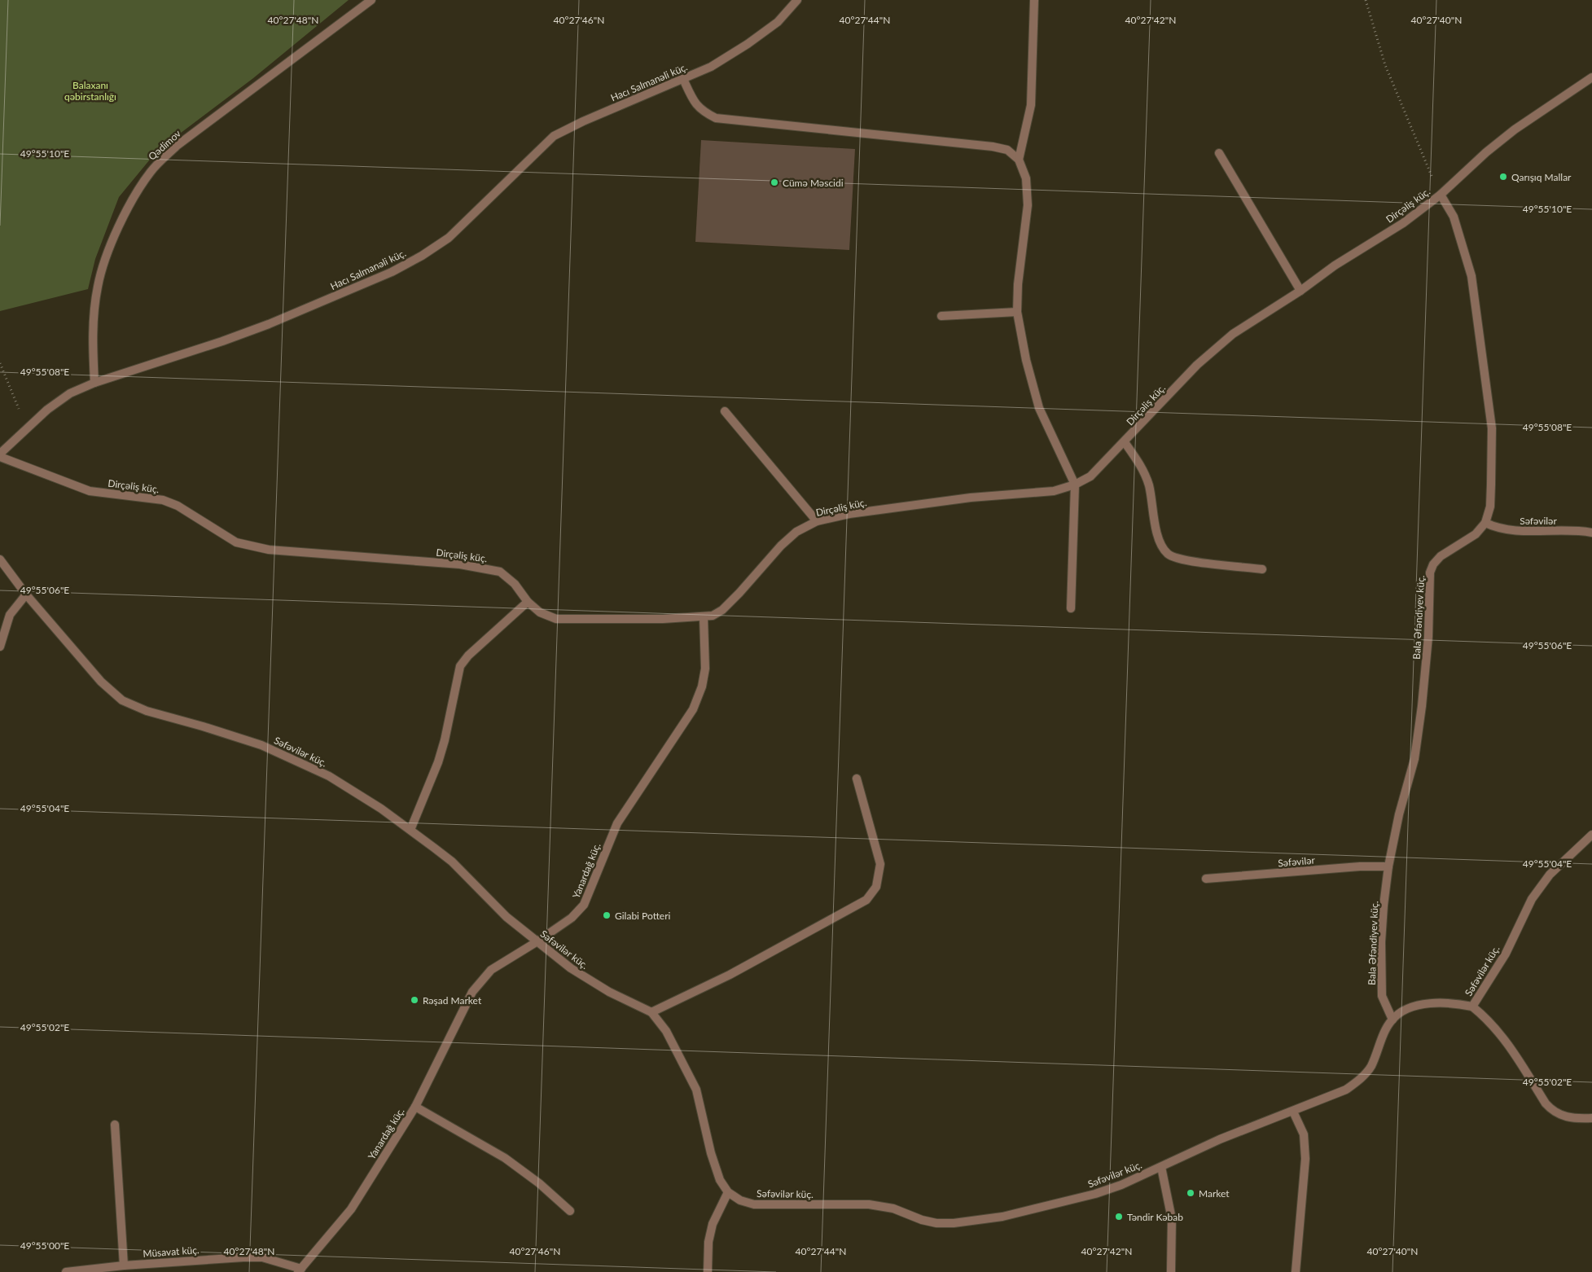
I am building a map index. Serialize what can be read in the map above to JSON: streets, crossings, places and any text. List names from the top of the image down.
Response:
{
  "streets": {
    "street": [
      "Hacı Salmanəli küç.",
      "Qədimov",
      "Dirçəliş küç.",
      "Səfəvilər",
      "Bala Əfəndiyev küç.",
      "Səfəvilər küç.",
      "Yanardağ küç.",
      "Müsavat küç."
    ]
  },
  "crossings": [
    ["Hacı Salmanəli küç.", "Qədimov"],
    ["Hacı Salmanəli küç.", "Dirçəliş küç."],
    ["Dirçəliş küç.", "Yanardağ küç."],
    ["Səfəvilər", "Bala Əfəndiyev küç."],
    ["Bala Əfəndiyev küç.", "Səfəvilər küç."],
    ["Səfəvilər küç.", "Yanardağ küç."],
    ["Yanardağ küç.", "Müsavat küç."]
  ],
  "parks": ["Balaxanı qəbirstanlığı"],
  "places": [
    "Qarışıq Mallar",
    "Cümə Məscidi",
    "Gilabi Potteri",
    "Rəşad Market",
    "Market",
    "Təndir Kəbab"
  ],
  "coordinates": [
    "40°27'48\"N",
    "40°27'46\"N",
    "40°27'44\"N",
    "40°27'42\"N",
    "40°27'40\"N",
    "49°55'10\"E",
    "49°55'08\"E",
    "49°55'06\"E",
    "49°55'04\"E",
    "49°55'02\"E",
    "49°55'00\"E"
  ]
}
